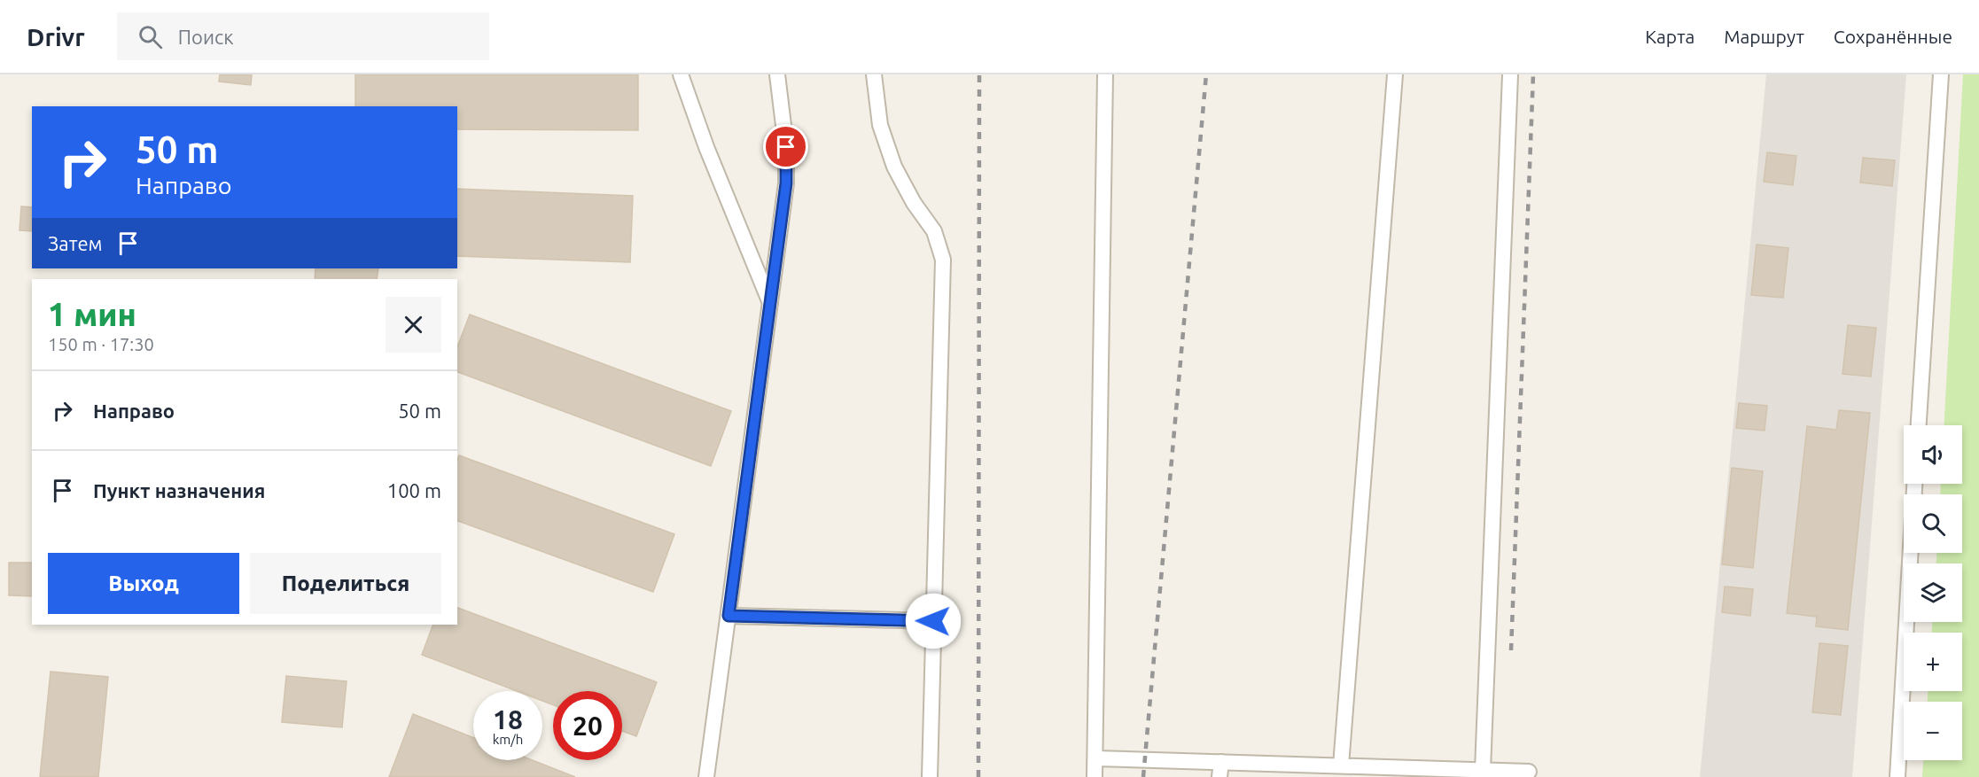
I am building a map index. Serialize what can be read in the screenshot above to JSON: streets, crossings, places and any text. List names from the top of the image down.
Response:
{
  "page": {
    "header": "Drivr",
    "search": "Поиск",
    "nav": ["Карта", "Маршрут", "Сохранённые"],
    "turn": ["50 m", "Направо"],
    "then": "Затем",
    "heading": ["1 мин", "150 m · 17:30"],
    "list": [
      {
        "name": "Направо",
        "value": "50 m"
      },
      {
        "name": "Пункт назначения",
        "value": "100 m"
      }
    ],
    "map_buttons": ["+", "−"],
    "buttons": ["Выход", "Поделиться"],
    "speed": "18 km/h",
    "limit": "20"
  }
}
